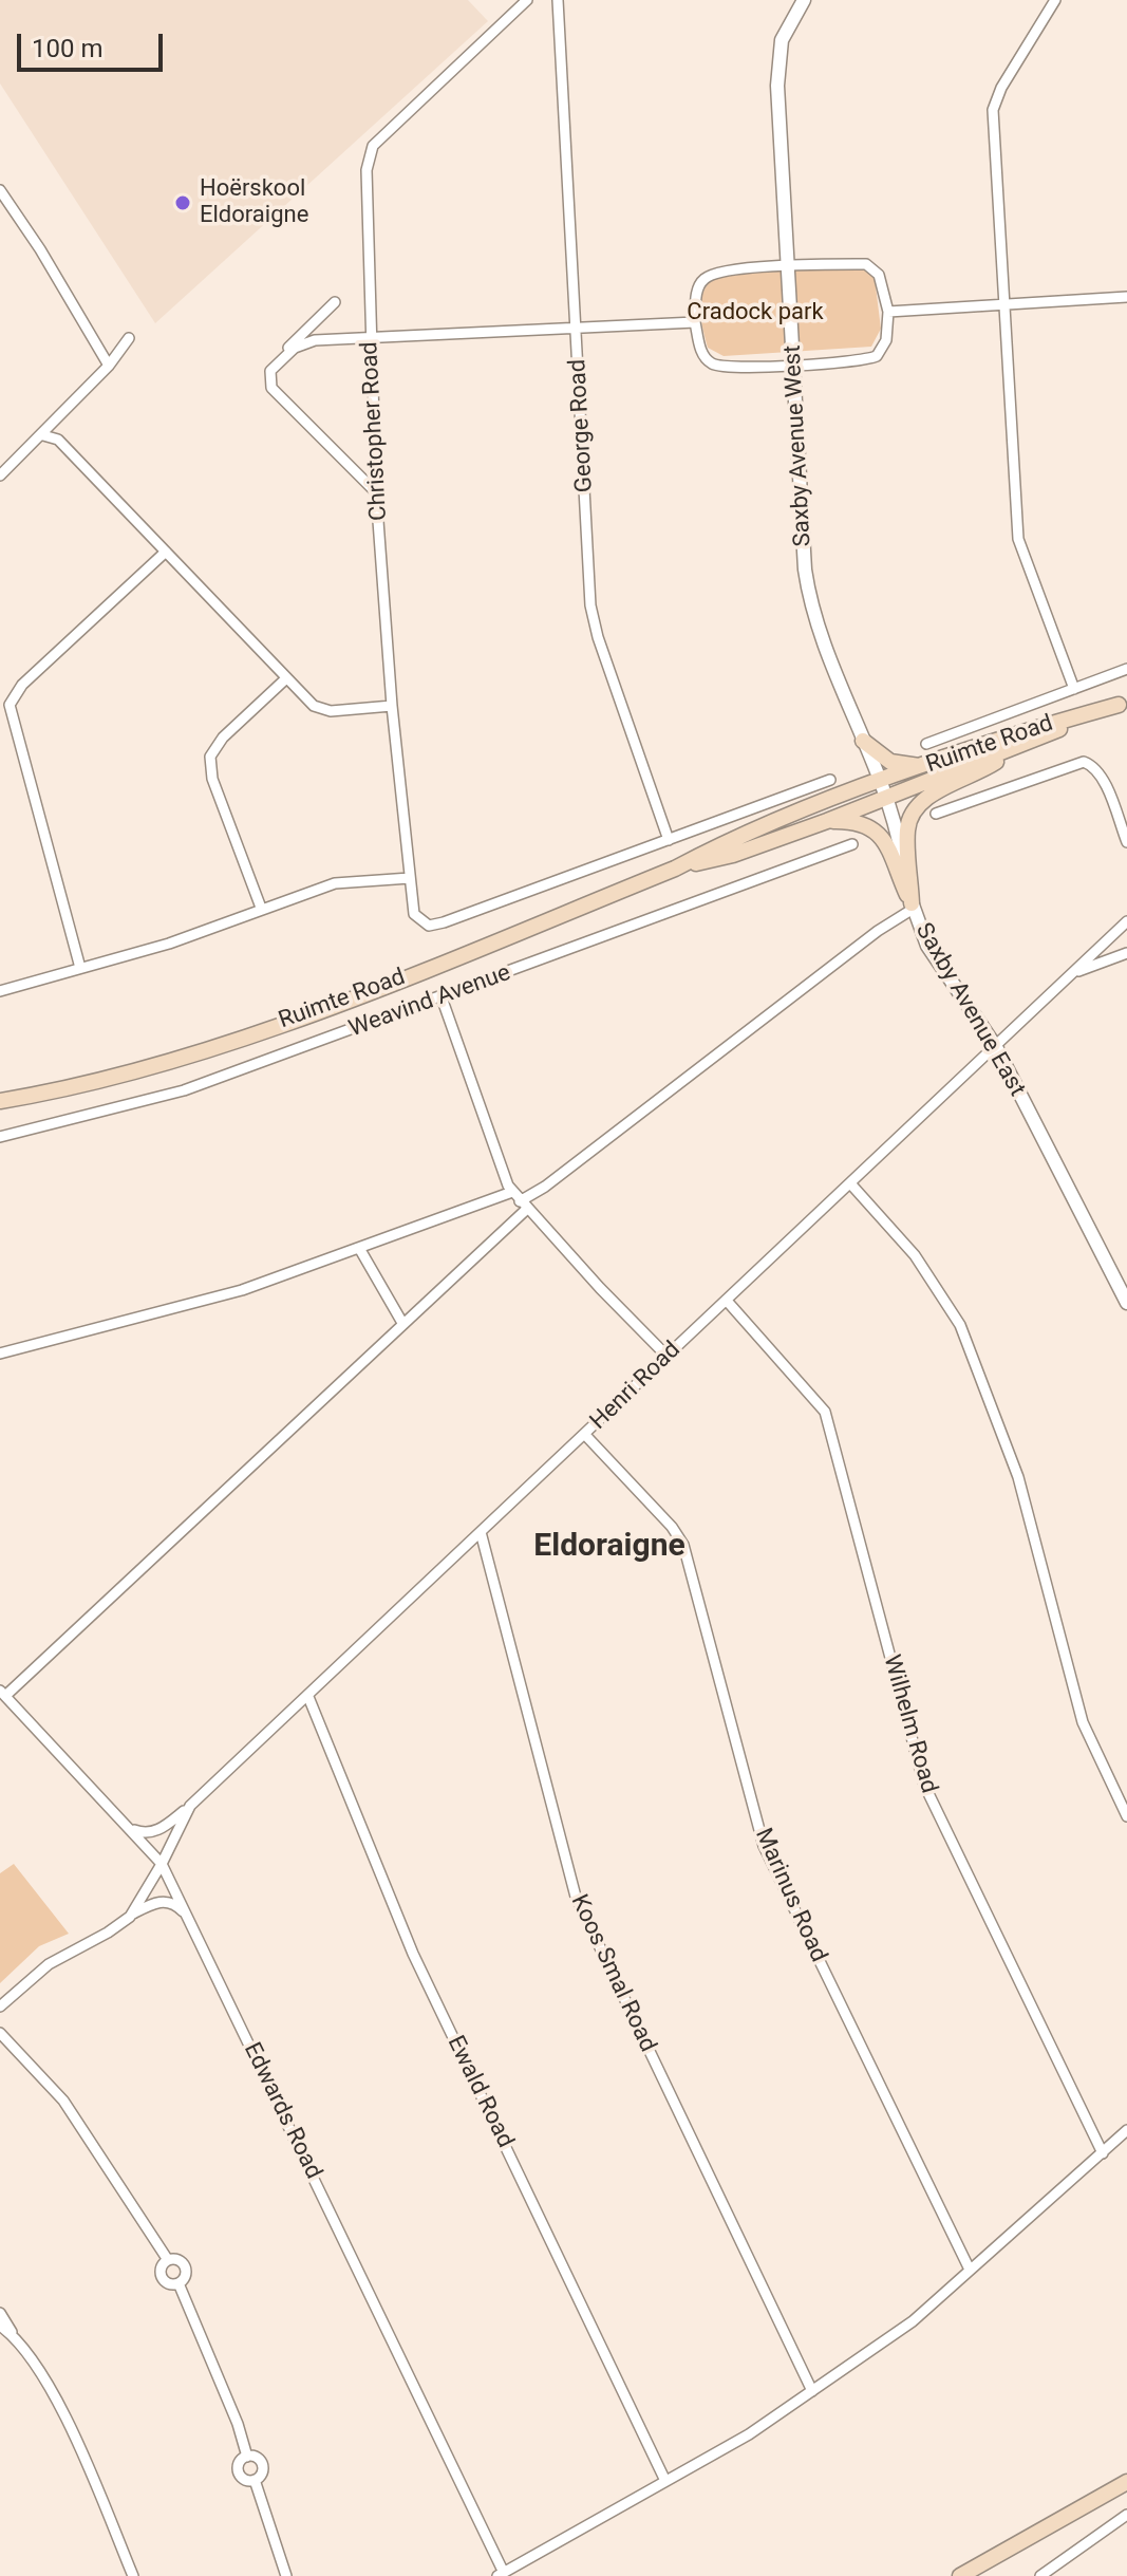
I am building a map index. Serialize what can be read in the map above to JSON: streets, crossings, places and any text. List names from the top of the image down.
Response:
{
  "streets": {
    "main road": ["Ruimte Road"],
    "street": [
      "George Road",
      "Christopher Road",
      "Saxby Avenue West",
      "Weavind Avenue",
      "Saxby Avenue East",
      "Henri Road",
      "Wilhelm Road",
      "Marinus Road",
      "Koos Smal Road",
      "Ewald Road",
      "Edwards Road"
    ]
  },
  "crossings": [
    ["George Road", "Christopher Road"],
    ["Saxby Avenue West", "Ruimte Road"],
    ["Saxby Avenue West", "Saxby Avenue East"],
    ["Ruimte Road", "Saxby Avenue East"],
    ["Saxby Avenue East", "Henri Road"],
    ["Henri Road", "Wilhelm Road"],
    ["Henri Road", "Marinus Road"],
    ["Henri Road", "Koos Smal Road"],
    ["Henri Road", "Ewald Road"],
    ["Henri Road", "Edwards Road"]
  ],
  "districts": ["Eldoraigne"],
  "parks": ["Cradock park"],
  "places": ["Hoërskool Eldoraigne"],
  "scale_bar": "100 m"
}
